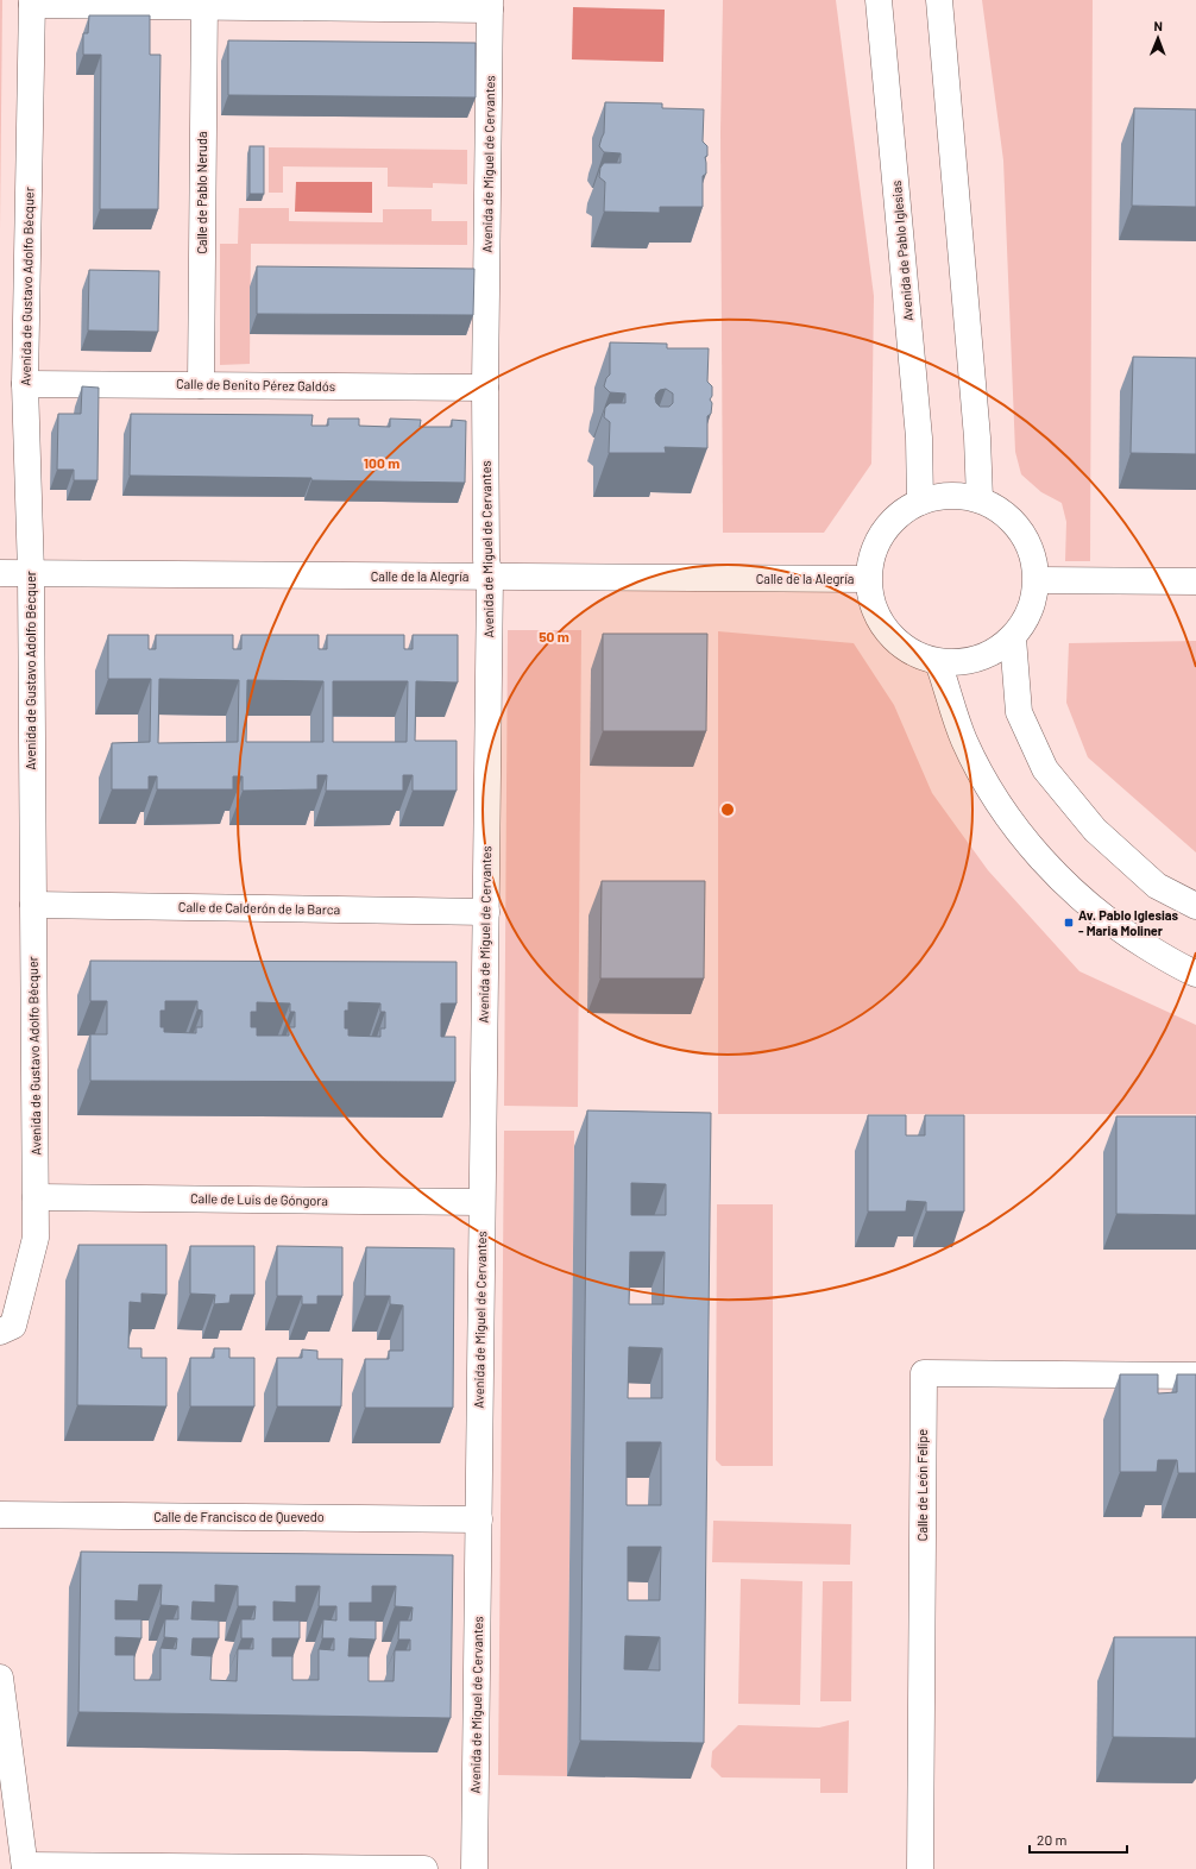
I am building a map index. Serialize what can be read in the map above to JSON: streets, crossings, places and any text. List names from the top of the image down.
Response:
{
  "streets": {
    "street": [
      "Avenida de Miguel de Cervantes",
      "Calle de Pablo Neruda",
      "Avenida de Pablo Iglesias",
      "Avenida de Gustavo Adolfo Bécquer",
      "Calle de Benito Pérez Galdós",
      "Calle de la Alegría",
      "Calle de Calderón de la Barca",
      "Calle de Luis de Góngora",
      "Calle de León Felipe",
      "Calle de Francisco de Quevedo"
    ]
  },
  "crossings": [
    ["Avenida de Miguel de Cervantes", "Calle de Benito Pérez Galdós"],
    ["Avenida de Miguel de Cervantes", "Calle de la Alegría"],
    ["Avenida de Miguel de Cervantes", "Calle de Calderón de la Barca"],
    ["Avenida de Miguel de Cervantes", "Calle de Luis de Góngora"],
    ["Avenida de Miguel de Cervantes", "Calle de Francisco de Quevedo"],
    ["Calle de Pablo Neruda", "Calle de Benito Pérez Galdós"],
    ["Avenida de Pablo Iglesias", "Calle de la Alegría"],
    ["Avenida de Gustavo Adolfo Bécquer", "Calle de Benito Pérez Galdós"],
    ["Avenida de Gustavo Adolfo Bécquer", "Calle de la Alegría"],
    ["Avenida de Gustavo Adolfo Bécquer", "Calle de Calderón de la Barca"],
    ["Avenida de Gustavo Adolfo Bécquer", "Calle de Luis de Góngora"]
  ],
  "places": {
    "transit": ["Av. Pablo Iglesias - Maria Moliner"]
  },
  "scale_bar": "20 m",
  "north": "top",
  "rings": ["100 m", "50 m"]
}
